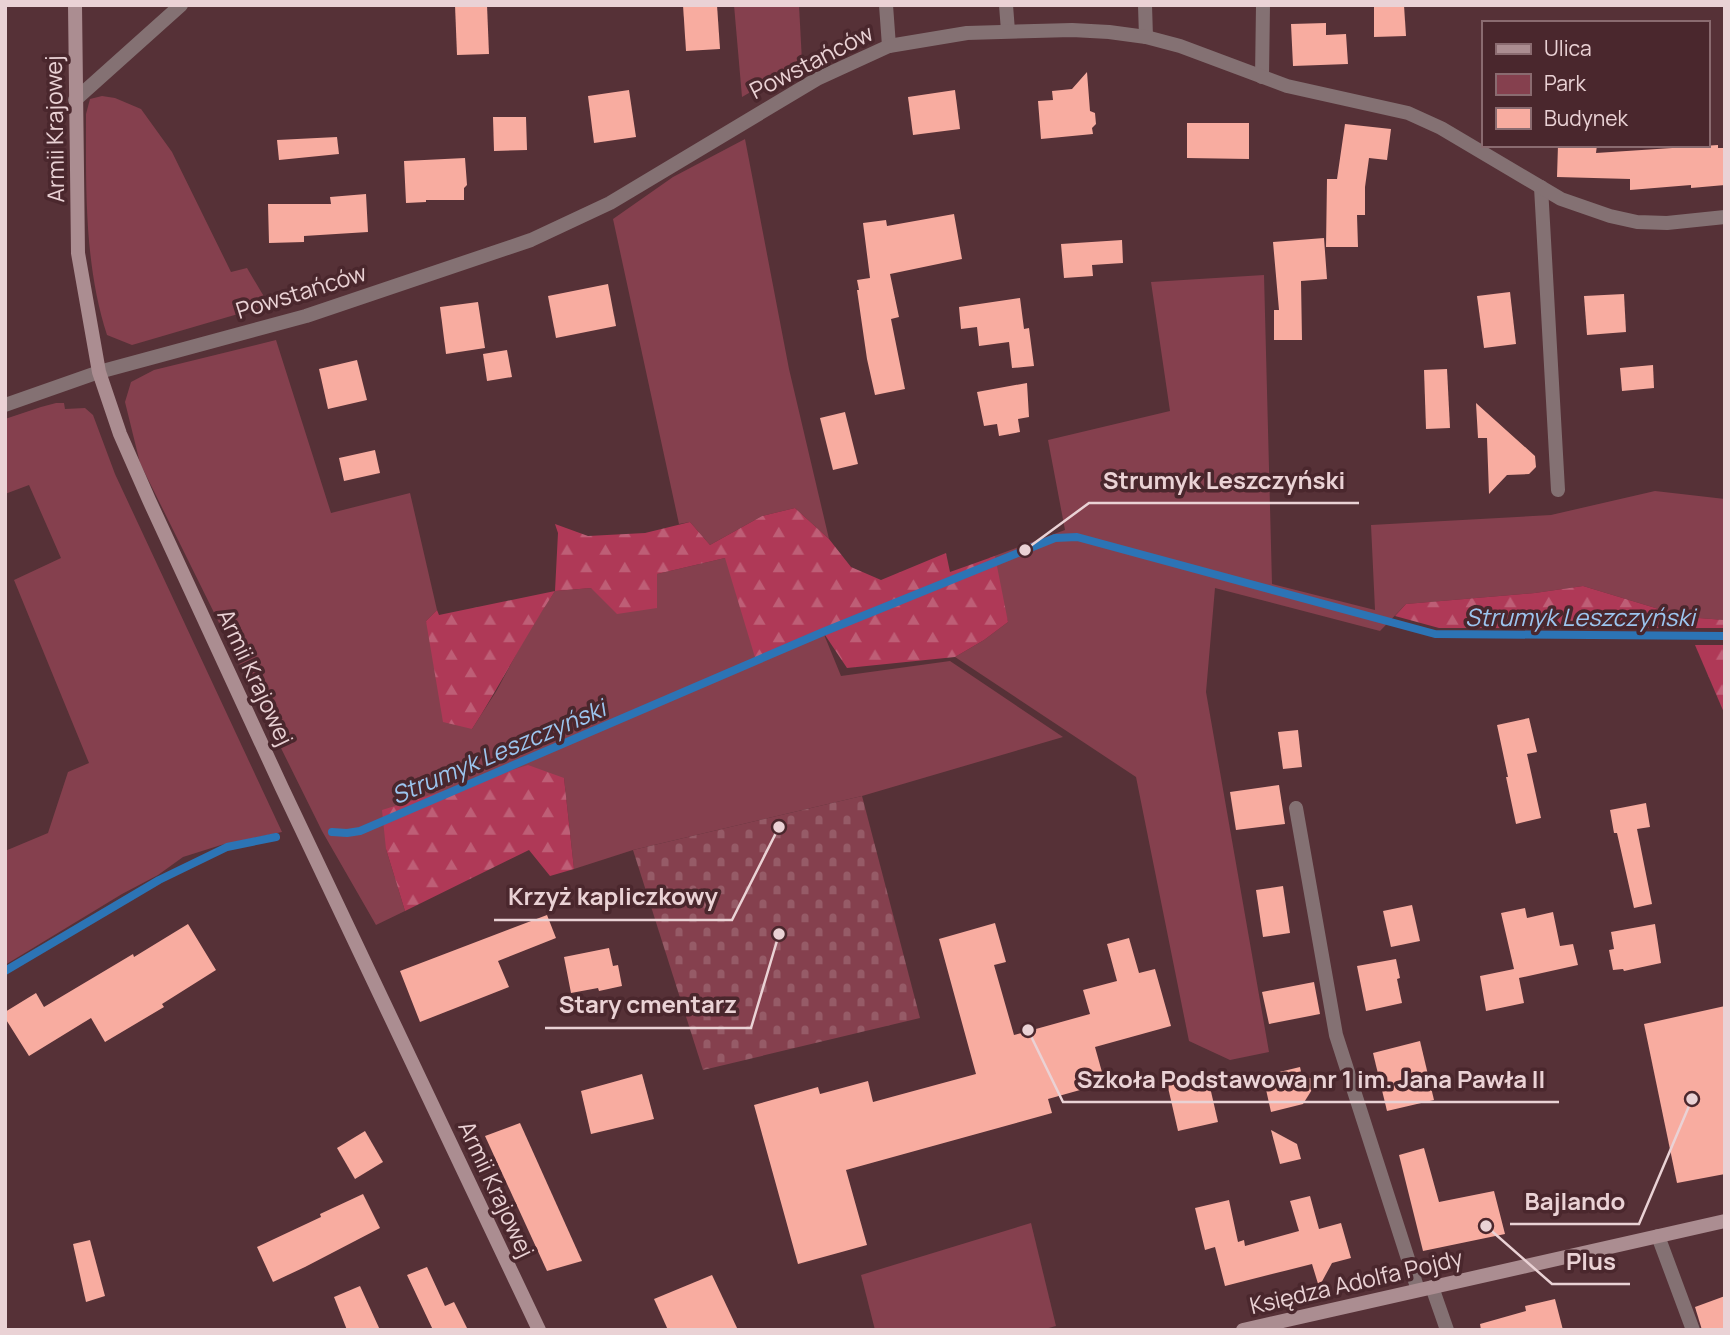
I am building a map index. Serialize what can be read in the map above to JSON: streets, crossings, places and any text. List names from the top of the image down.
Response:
{
  "streets": {
    "street": ["Powstańców", "Armii Krajowej", "Księdza Adolfa Pojdy"]
  },
  "crossings": [
    ["Powstańców", "Armii Krajowej"]
  ],
  "water": ["Strumyk Leszczyński"],
  "places": [
    "Strumyk Leszczyński",
    "Krzyż kapliczkowy",
    "Stary cmentarz",
    "Szkoła Podstawowa nr 1 im. Jana Pawła II",
    "Bajlando",
    "Plus"
  ],
  "legend": ["Ulica", "Park", "Budynek"]
}
